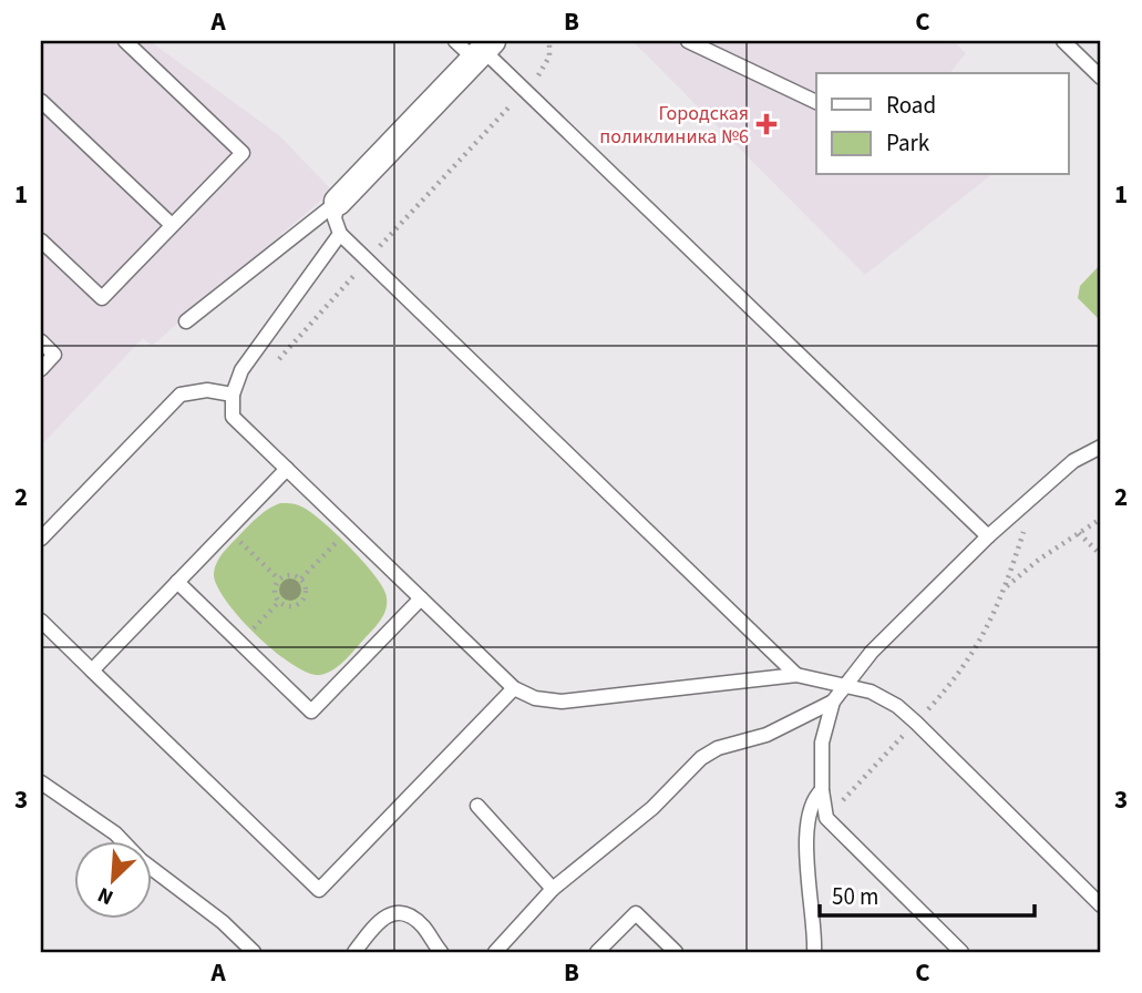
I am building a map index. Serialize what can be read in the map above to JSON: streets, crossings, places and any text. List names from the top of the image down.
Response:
{
  "places": {
    "health": ["Городская поликлиника №6"]
  },
  "legend": ["Road", "Park"],
  "scale_bar": "50 m",
  "north": "bottom left",
  "grid": {
    "columns": ["A", "B", "C"],
    "rows": ["1", "2", "3"]
  }
}
